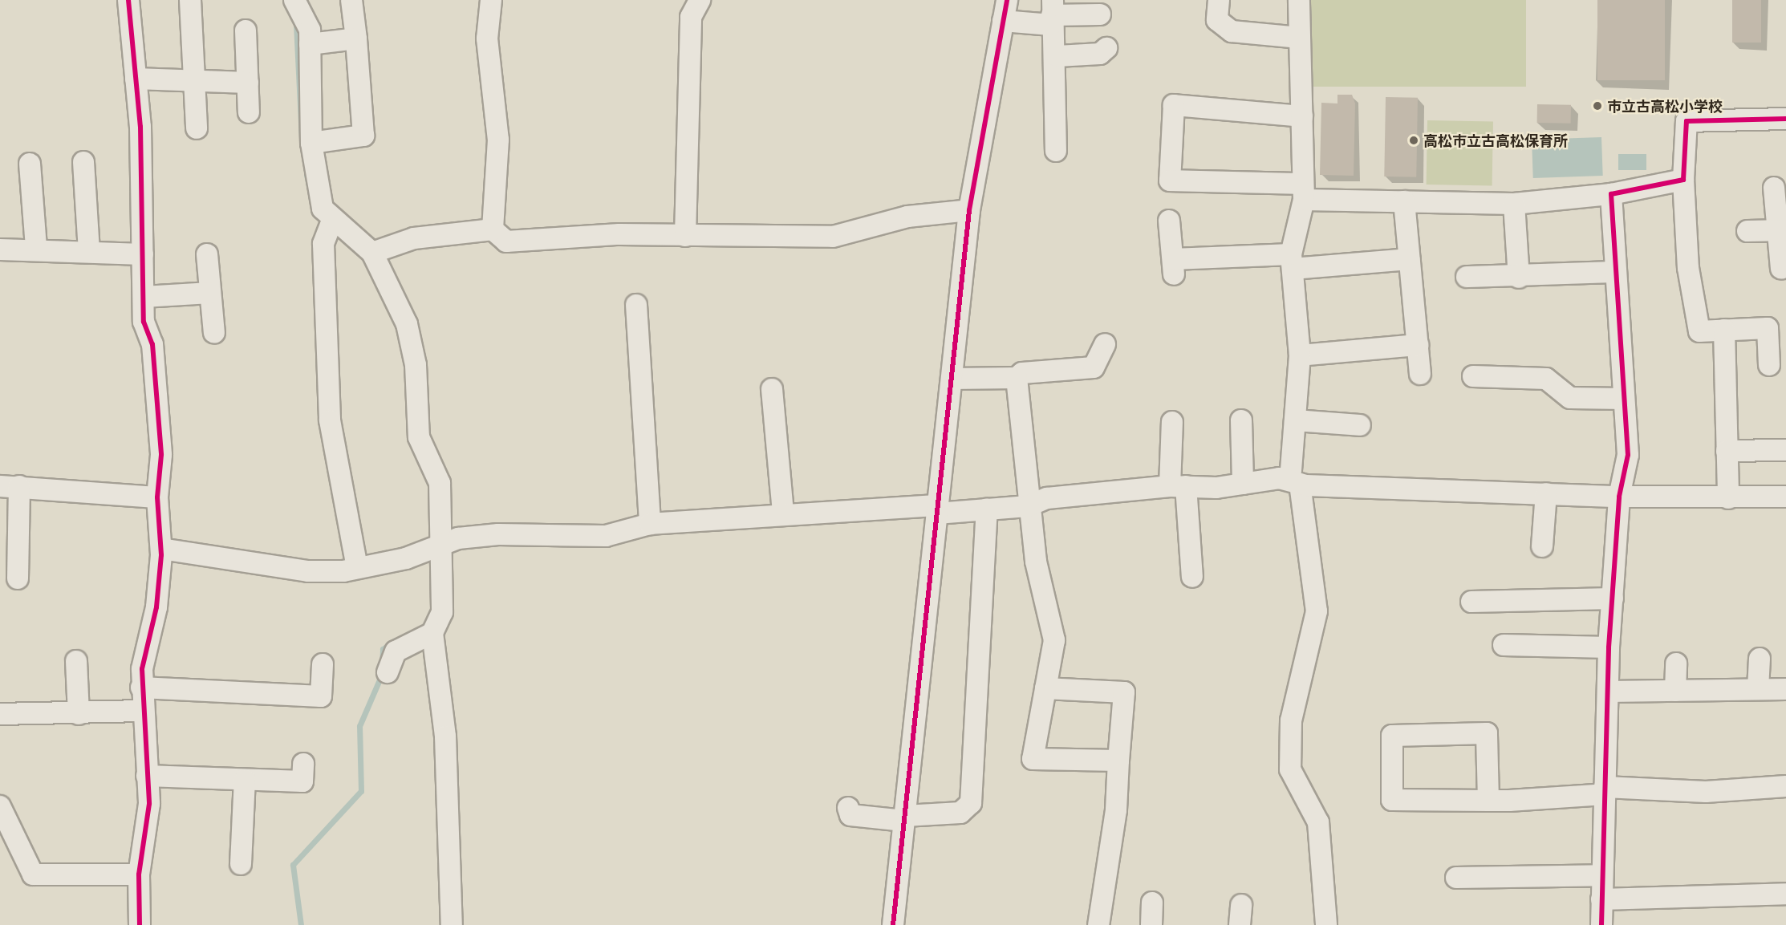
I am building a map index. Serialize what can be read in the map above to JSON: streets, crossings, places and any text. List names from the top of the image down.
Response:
{
  "places": ["市立古高松小学校", "高松市立古高松保育所"]
}
